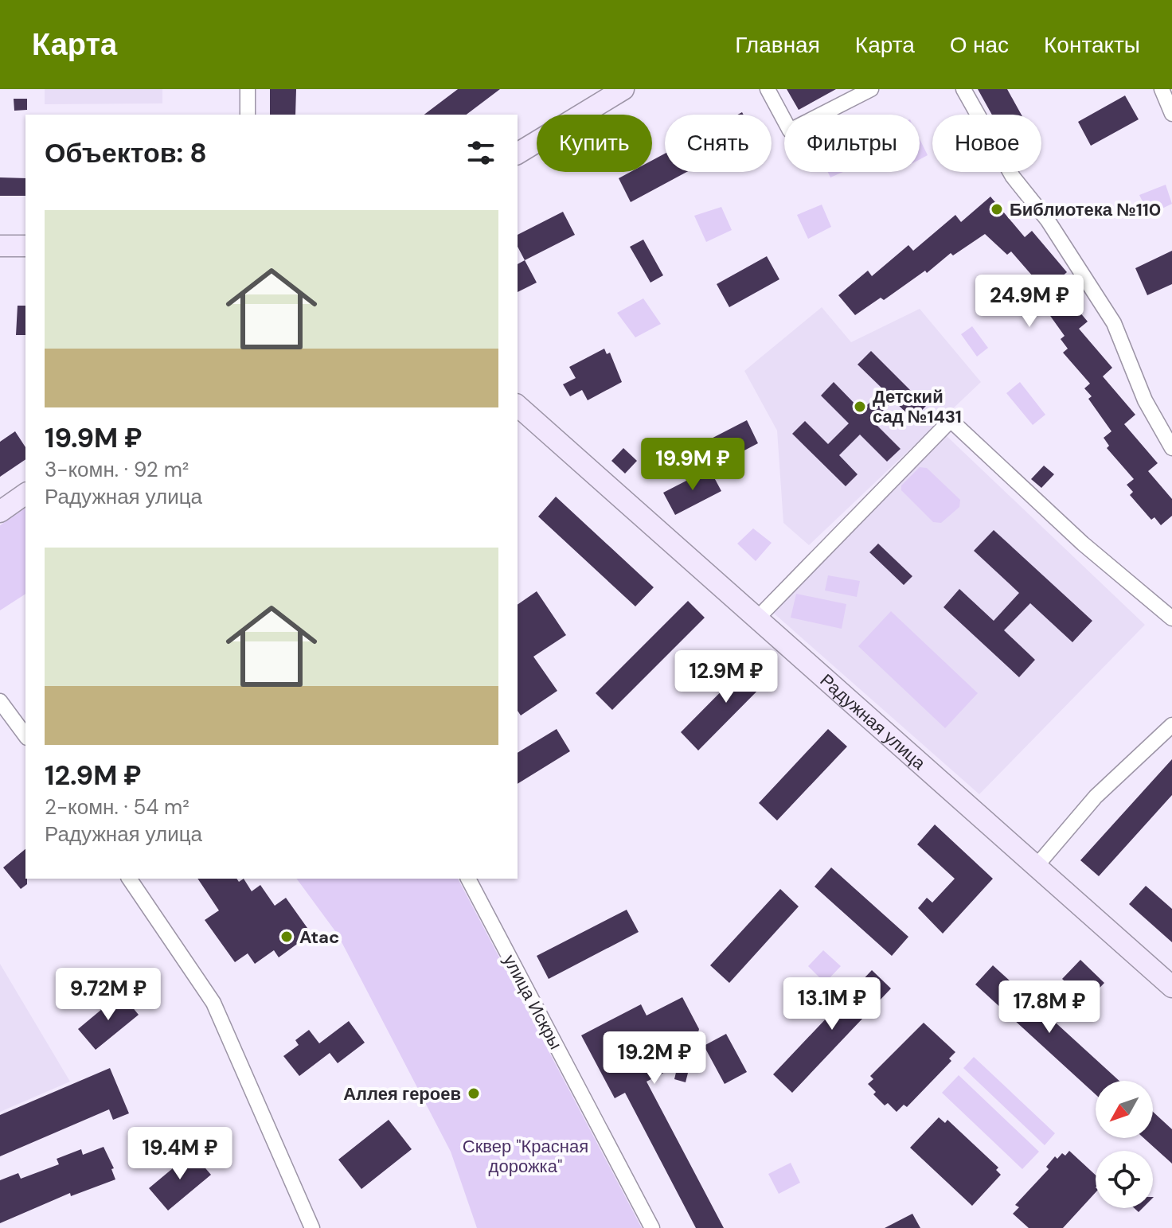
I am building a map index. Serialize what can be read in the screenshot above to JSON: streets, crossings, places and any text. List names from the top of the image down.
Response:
{
  "streets": {
    "street": ["Радужная улица", "улица Искры"]
  },
  "parks": ["Сквер \"Красная дорожка\""],
  "places": [
    "Библиотека №110",
    "Детский сад №1431",
    "Atac",
    "Аллея героев"
  ],
  "north": "bottom left",
  "page": {
    "header": "Карта",
    "nav": [
      "Главная",
      "Карта",
      "О нас",
      "Контакты"
    ],
    "chip": [
      "Купить",
      "Снять",
      "Фильтры",
      "Новое"
    ],
    "heading": "Объектов: 8",
    "list": [
      {
        "name": "19.9M ₽",
        "note": "3-комн. · 92 m² · Радужная улица"
      },
      {
        "name": "12.9M ₽",
        "note": "2-комн. · 54 m² · Радужная улица"
      }
    ],
    "price": [
      "24.9M ₽",
      "19.9M ₽",
      "12.9M ₽",
      "9.72M ₽",
      "13.1M ₽",
      "17.8M ₽",
      "19.2M ₽",
      "19.4M ₽"
    ]
  }
}
